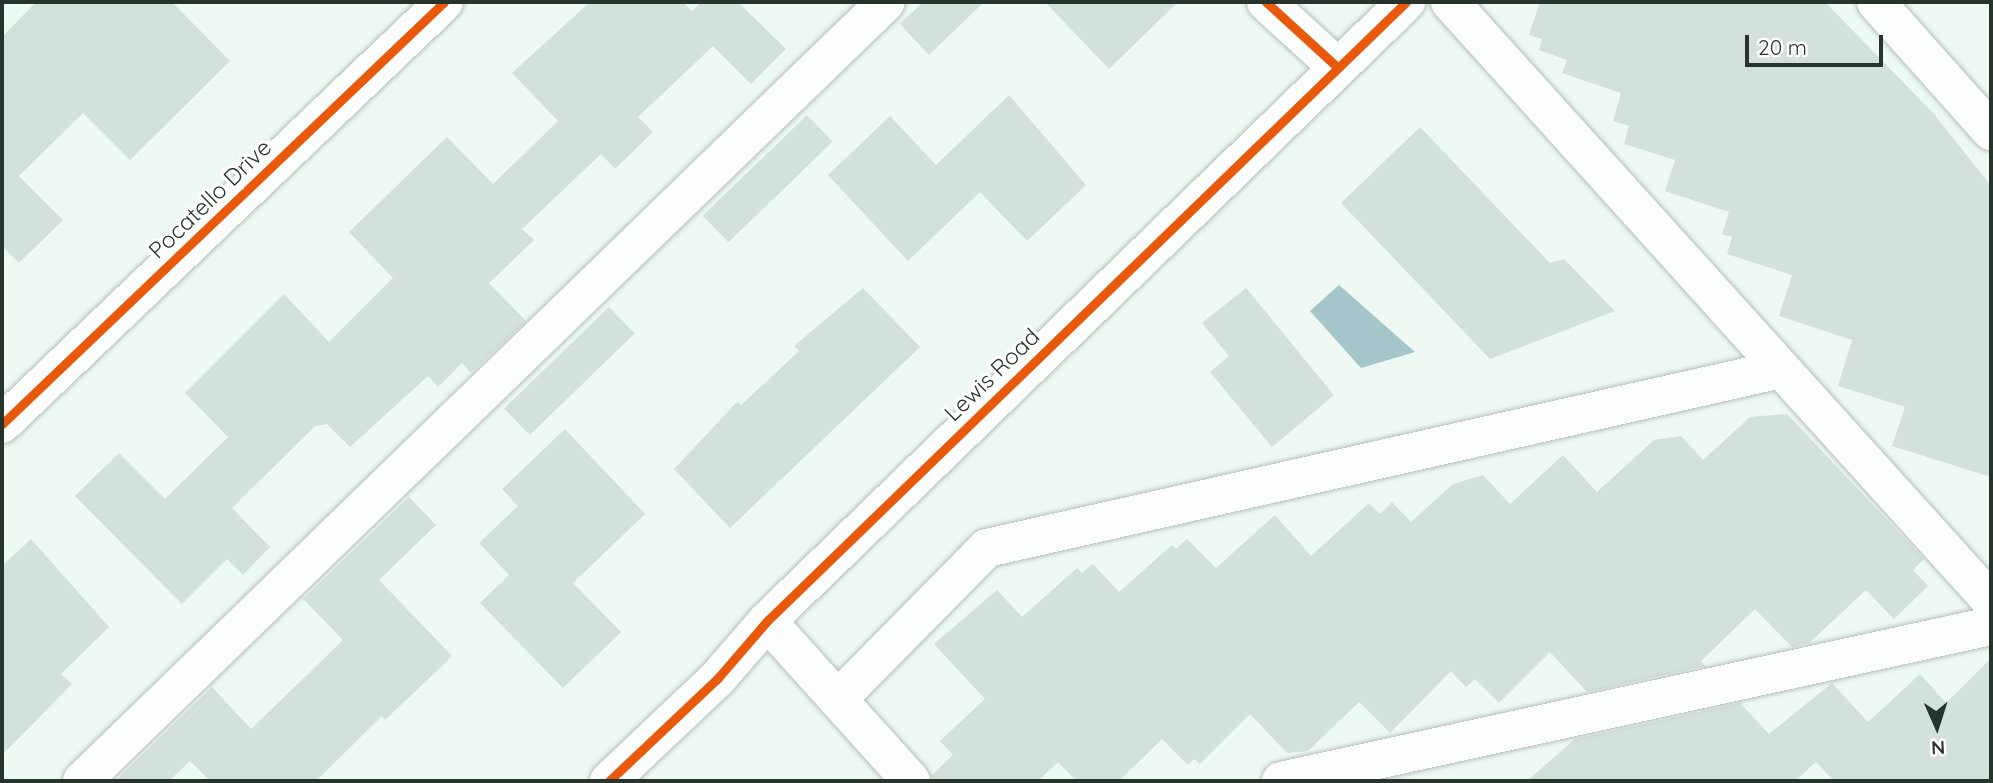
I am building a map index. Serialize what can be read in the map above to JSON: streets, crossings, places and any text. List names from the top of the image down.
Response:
{
  "streets": {
    "street": ["Pocatello Drive", "Lewis Road"]
  },
  "scale_bar": "20 m",
  "north": "bottom"
}
